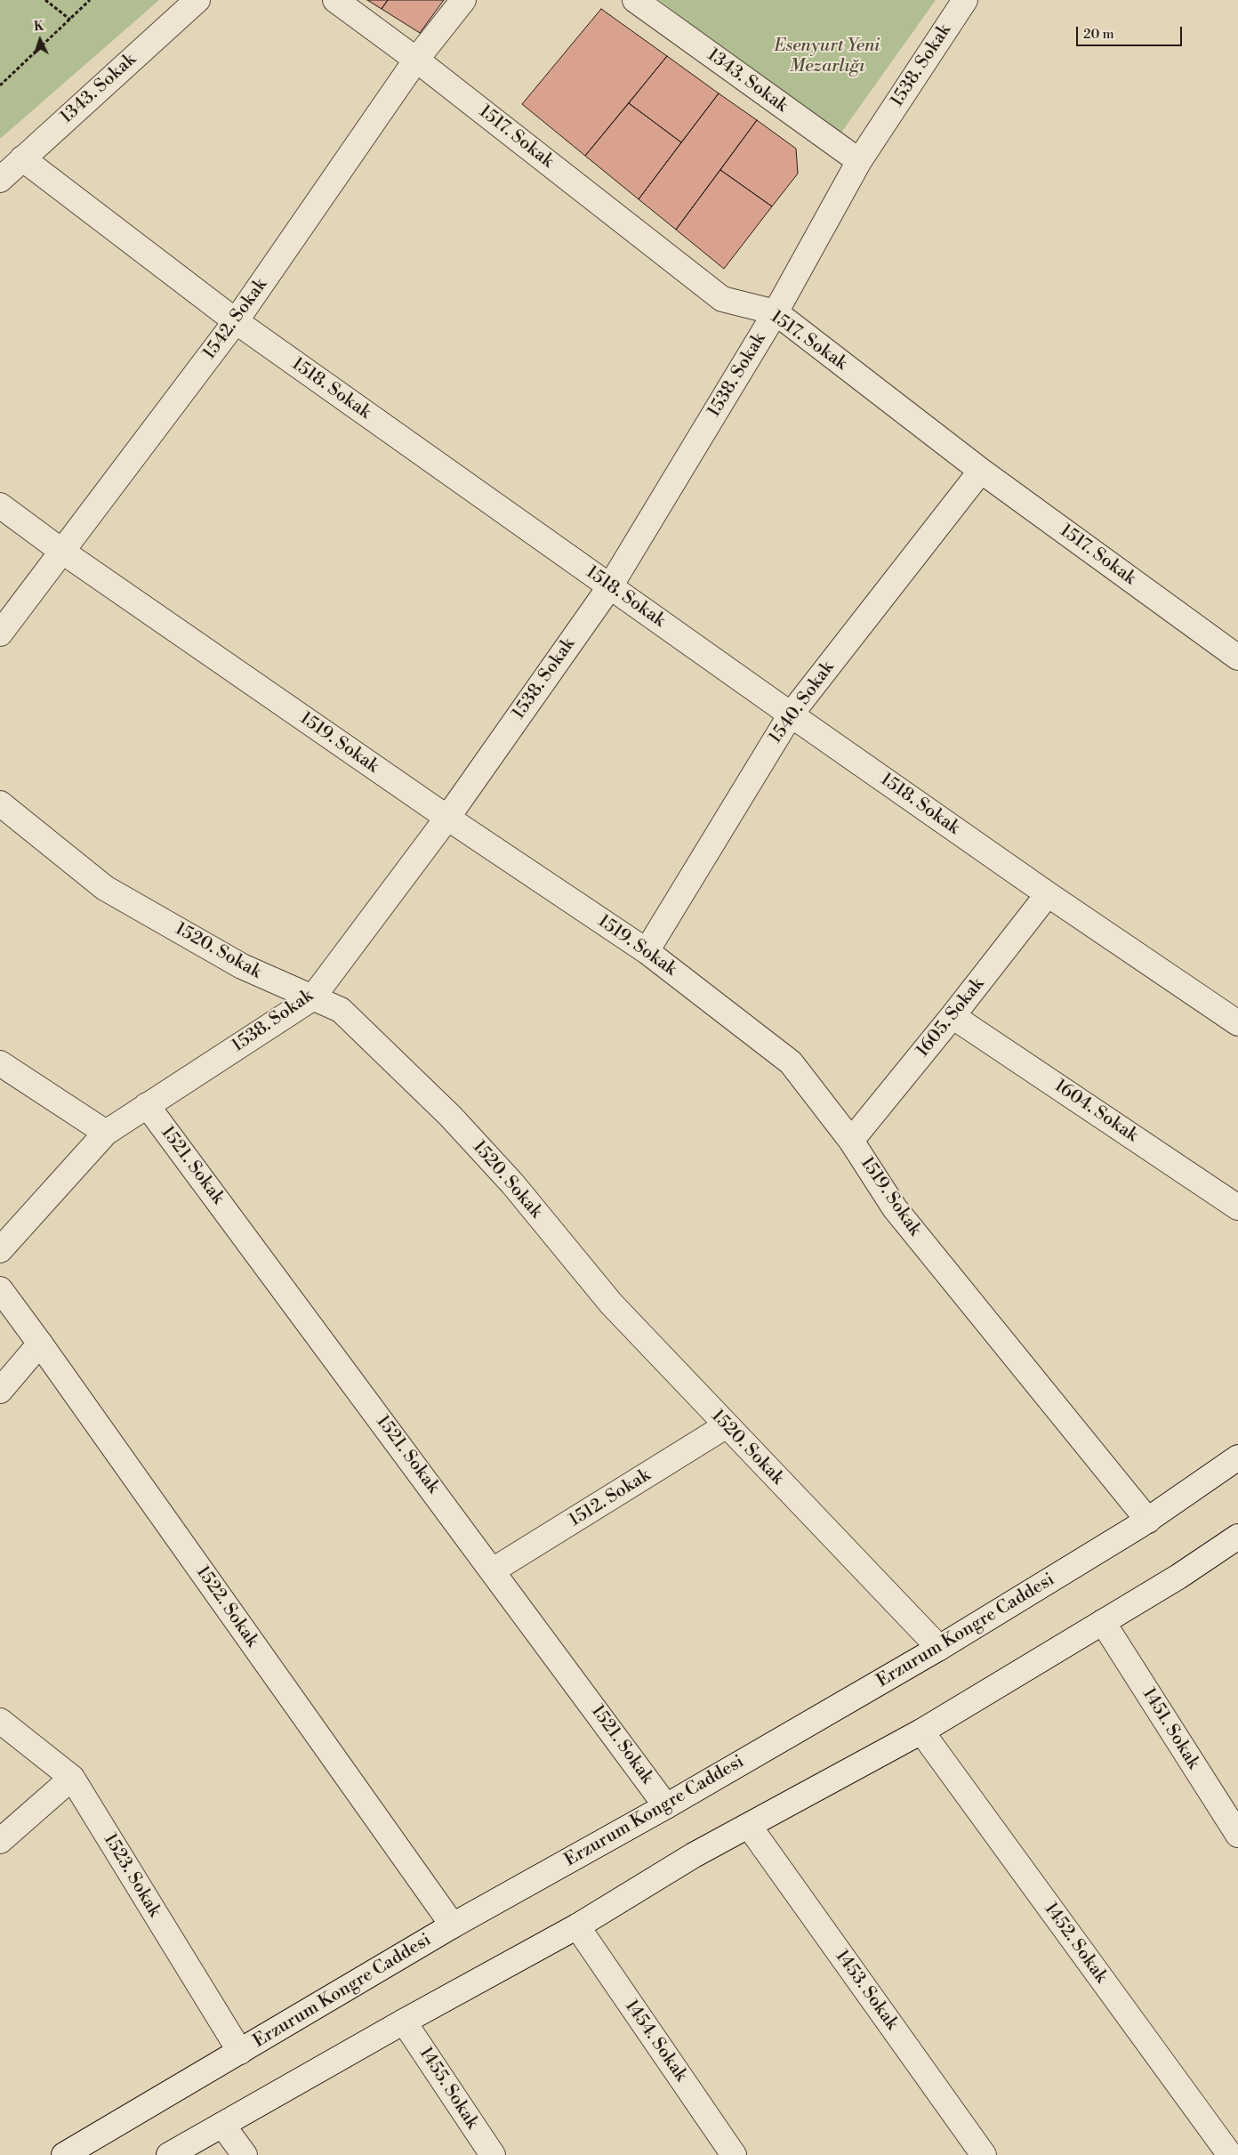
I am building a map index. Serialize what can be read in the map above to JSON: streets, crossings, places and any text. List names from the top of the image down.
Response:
{
  "streets": {
    "street": [
      "1538. Sokak",
      "1343. Sokak",
      "1517. Sokak",
      "1542. Sokak",
      "1518. Sokak",
      "1540. Sokak",
      "1519. Sokak",
      "1520. Sokak",
      "1605. Sokak",
      "1604. Sokak",
      "1521. Sokak",
      "1512. Sokak",
      "1522. Sokak",
      "Erzurum Kongre Caddesi",
      "1451. Sokak",
      "1523. Sokak",
      "1452. Sokak",
      "1453. Sokak",
      "1454. Sokak",
      "1455. Sokak"
    ]
  },
  "crossings": [
    ["1538. Sokak", "1343. Sokak"],
    ["1538. Sokak", "1517. Sokak"],
    ["1538. Sokak", "1518. Sokak"],
    ["1538. Sokak", "1519. Sokak"],
    ["1538. Sokak", "1520. Sokak"],
    ["1538. Sokak", "1521. Sokak"],
    ["1343. Sokak", "1518. Sokak"],
    ["1517. Sokak", "1542. Sokak"],
    ["1517. Sokak", "1540. Sokak"],
    ["1542. Sokak", "1518. Sokak"],
    ["1542. Sokak", "1519. Sokak"],
    ["1518. Sokak", "1540. Sokak"],
    ["1518. Sokak", "1605. Sokak"],
    ["1540. Sokak", "1519. Sokak"],
    ["1519. Sokak", "1605. Sokak"],
    ["1519. Sokak", "Erzurum Kongre Caddesi"],
    ["1520. Sokak", "1512. Sokak"],
    ["1520. Sokak", "Erzurum Kongre Caddesi"],
    ["1605. Sokak", "1604. Sokak"],
    ["1521. Sokak", "1512. Sokak"],
    ["1521. Sokak", "Erzurum Kongre Caddesi"],
    ["1522. Sokak", "Erzurum Kongre Caddesi"],
    ["Erzurum Kongre Caddesi", "1523. Sokak"]
  ],
  "parks": ["Esenyurt Yeni Mezarlığı"],
  "scale_bar": "20 m",
  "north": "top"
}
